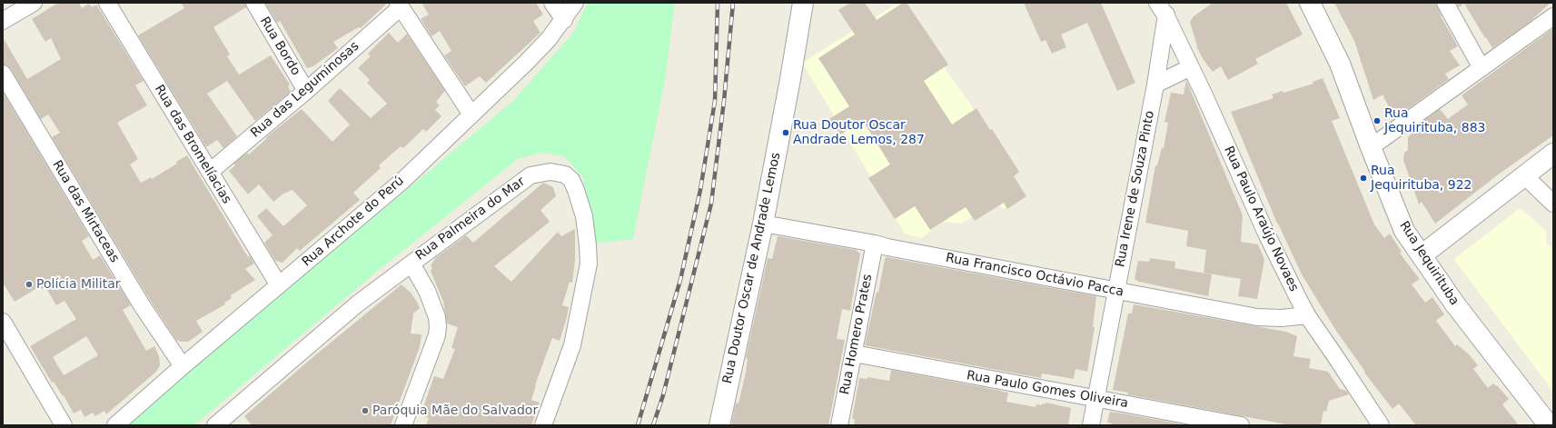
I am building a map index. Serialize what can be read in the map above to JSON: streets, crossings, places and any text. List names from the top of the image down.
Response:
{
  "streets": {
    "street": [
      "Rua Bordo",
      "Rua das Leguminosas",
      "Rua das Bromelíacias",
      "Rua Irene de Souza Pinto",
      "Rua das Mirtaceas",
      "Rua Palmeira do Mar",
      "Rua Paulo Araújo Novaes",
      "Rua Archote do Perú",
      "Rua Jequirituba",
      "Rua Doutor Oscar de Andrade Lemos",
      "Rua Francisco Octávio Pacca",
      "Rua Homero Prates",
      "Rua Paulo Gomes Oliveira"
    ]
  },
  "crossings": [
    ["Rua Bordo", "Rua das Leguminosas"],
    ["Rua das Leguminosas", "Rua das Bromelíacias"],
    ["Rua das Bromelíacias", "Rua Archote do Perú"],
    ["Rua Irene de Souza Pinto", "Rua Paulo Araújo Novaes"],
    ["Rua Irene de Souza Pinto", "Rua Francisco Octávio Pacca"],
    ["Rua Irene de Souza Pinto", "Rua Paulo Gomes Oliveira"],
    ["Rua das Mirtaceas", "Rua Archote do Perú"],
    ["Rua Paulo Araújo Novaes", "Rua Francisco Octávio Pacca"],
    ["Rua Doutor Oscar de Andrade Lemos", "Rua Francisco Octávio Pacca"],
    ["Rua Francisco Octávio Pacca", "Rua Homero Prates"],
    ["Rua Homero Prates", "Rua Paulo Gomes Oliveira"]
  ],
  "places": [
    "Rua Jequirituba, 883",
    "Rua Doutor Oscar Andrade Lemos, 287",
    "Rua Jequirituba, 922",
    "Polícia Militar",
    "Paróquia Mãe do Salvador"
  ]
}
